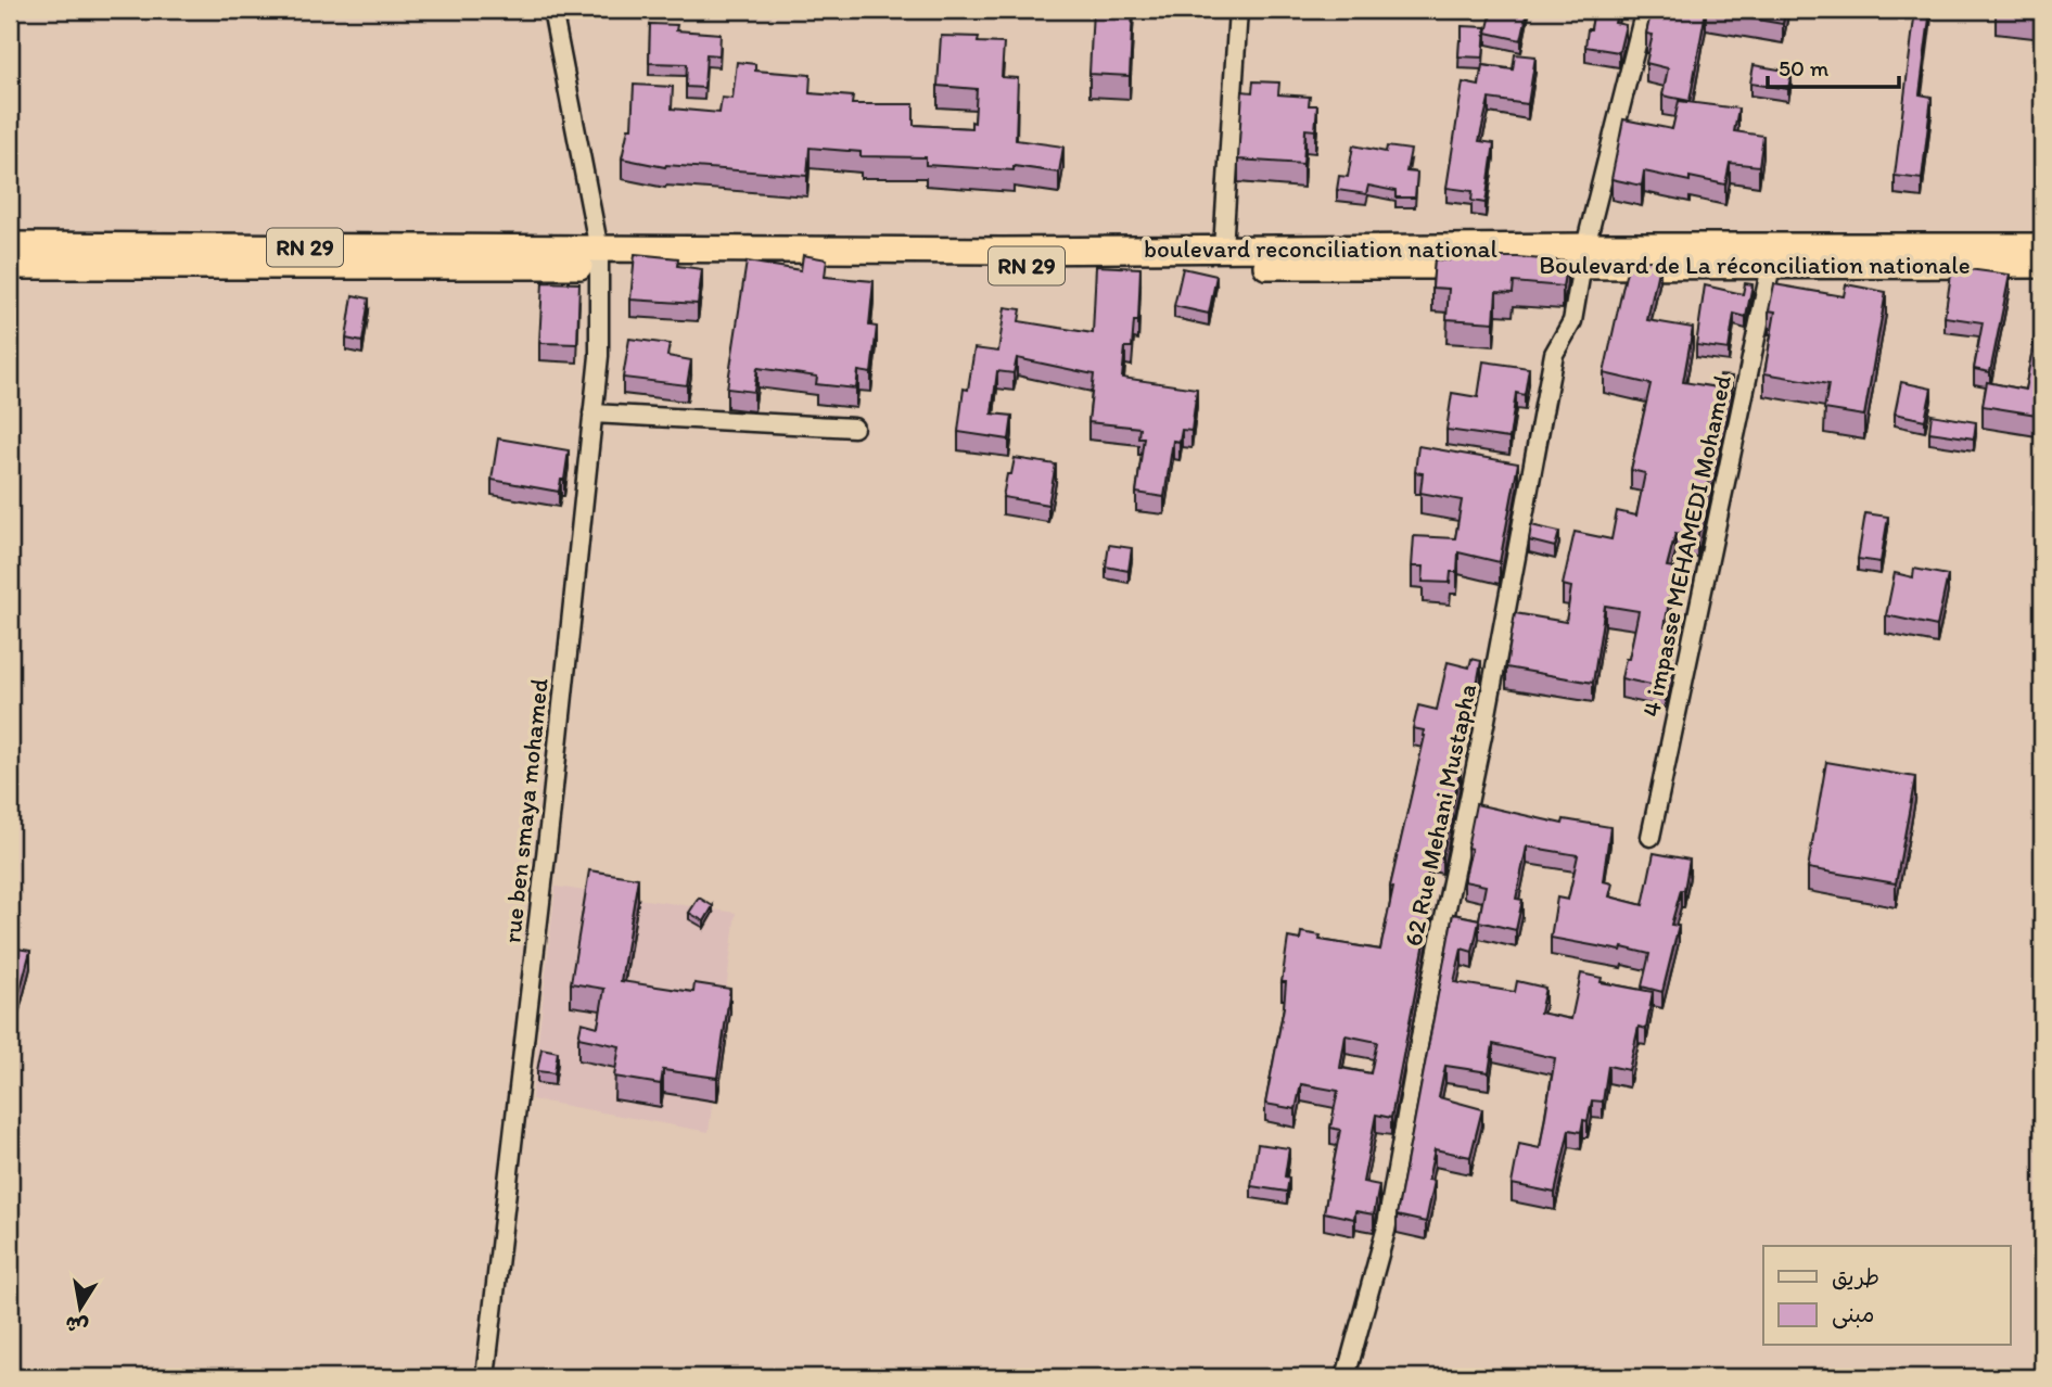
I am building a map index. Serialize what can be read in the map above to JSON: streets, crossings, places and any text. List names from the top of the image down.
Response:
{
  "streets": {
    "highway": ["RN 29", "boulevard reconciliation national", "Boulevard de La réconciliation nationale"],
    "street": ["4 impasse MEHAMEDI Mohamed", "rue ben smaya mohamed", "62 Rue Mehani Mustapha"]
  },
  "crossings": [
    ["boulevard reconciliation national", "Boulevard de La réconciliation nationale"],
    ["boulevard reconciliation national", "rue ben smaya mohamed"],
    ["boulevard reconciliation national", "62 Rue Mehani Mustapha"],
    ["Boulevard de La réconciliation nationale", "4 impasse MEHAMEDI Mohamed"],
    ["Boulevard de La réconciliation nationale", "rue ben smaya mohamed"],
    ["Boulevard de La réconciliation nationale", "62 Rue Mehani Mustapha"]
  ],
  "legend": ["طريق", "مبنى"],
  "scale_bar": "50 m",
  "north": "bottom"
}
